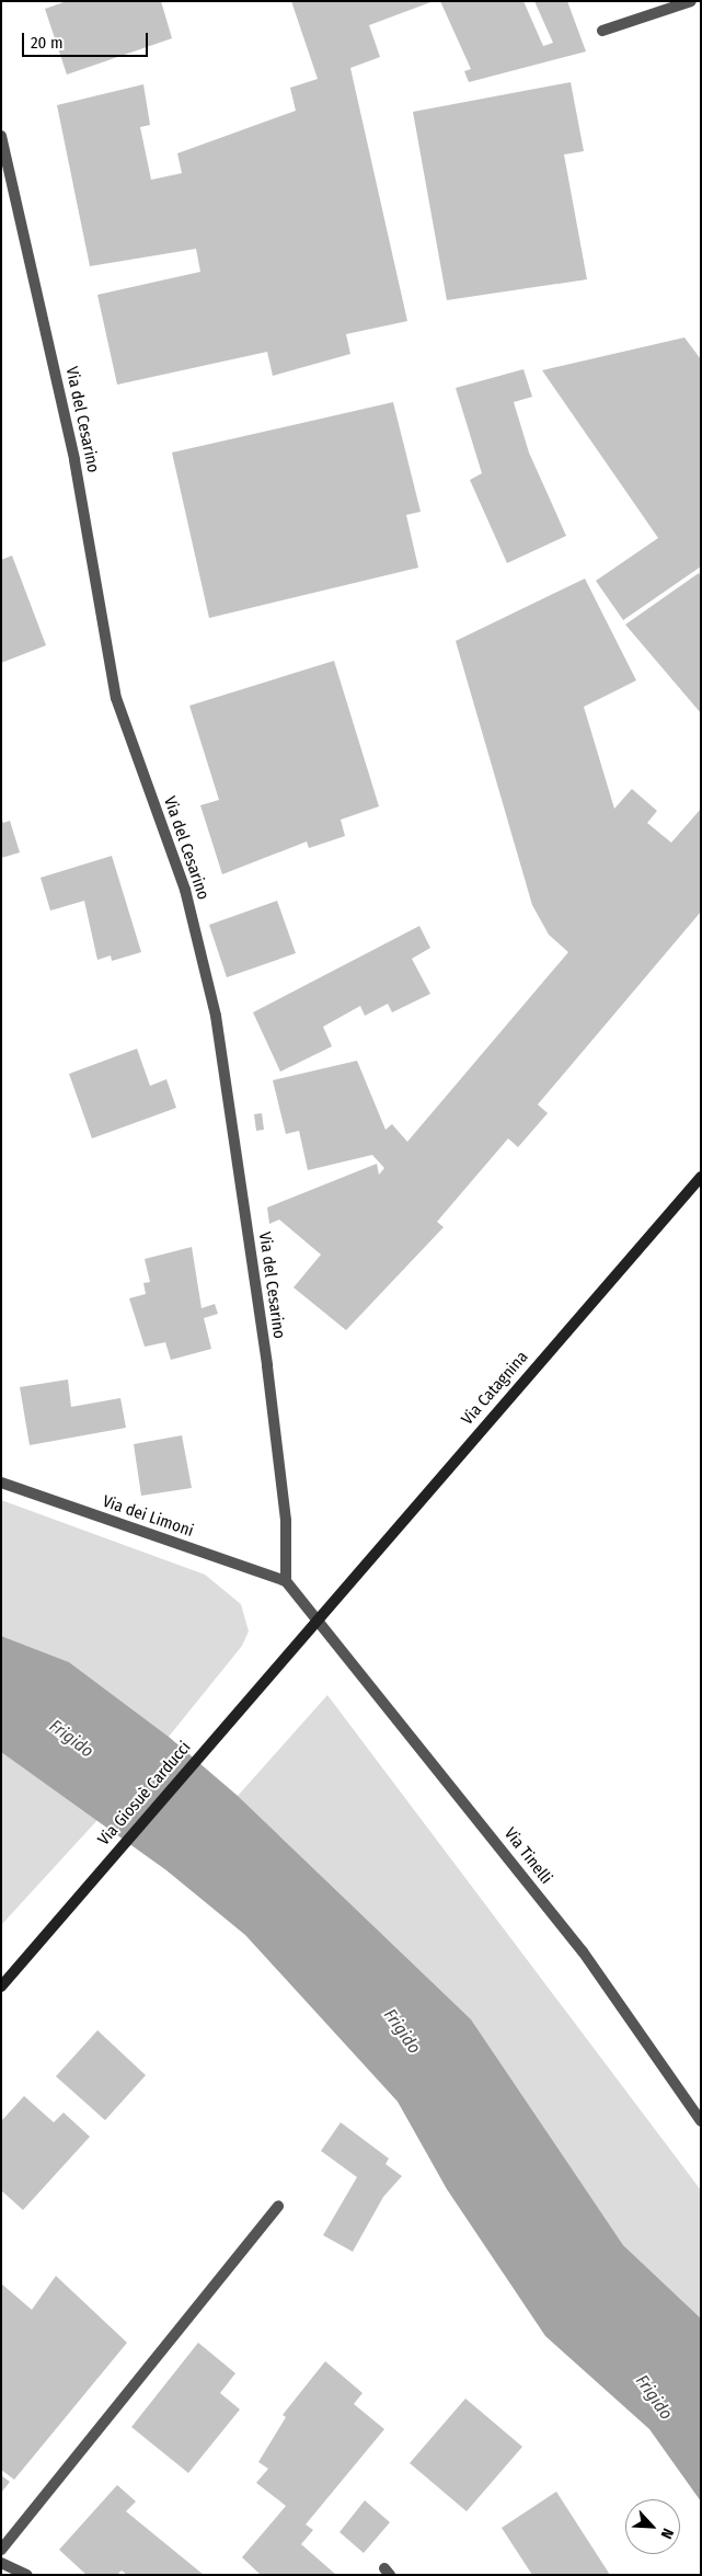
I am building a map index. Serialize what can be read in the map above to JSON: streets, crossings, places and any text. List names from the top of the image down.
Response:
{
  "streets": {
    "main road": ["Via Catagnina", "Via Giosuè Carducci"],
    "street": ["Via del Cesarino", "Via dei Limoni", "Via Tinelli"]
  },
  "crossings": [
    ["Via del Cesarino", "Via dei Limoni"],
    ["Via del Cesarino", "Via Tinelli"],
    ["Via Catagnina", "Via Giosuè Carducci"],
    ["Via Catagnina", "Via Tinelli"],
    ["Via dei Limoni", "Via Tinelli"],
    ["Via Giosuè Carducci", "Via Tinelli"]
  ],
  "water": ["Frigido"],
  "scale_bar": "20 m",
  "north": "bottom right"
}
